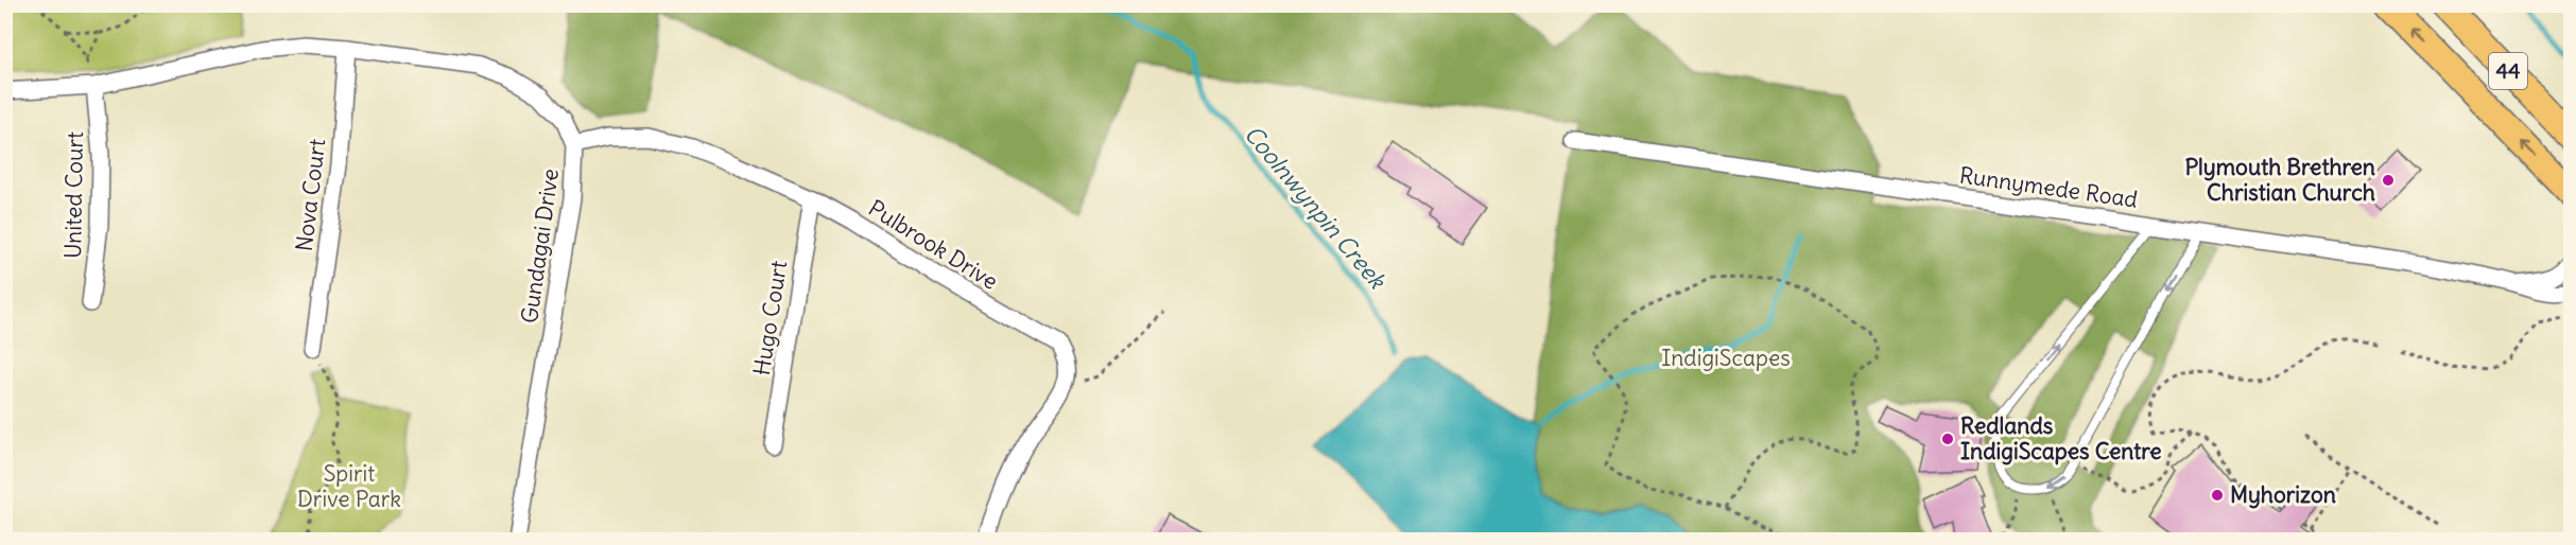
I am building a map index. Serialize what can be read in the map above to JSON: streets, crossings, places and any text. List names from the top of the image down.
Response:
{
  "streets": {
    "main road": ["44"],
    "street": [
      "Runnymede Road",
      "United Court",
      "Nova Court",
      "Pulbrook Drive",
      "Gundagai Drive",
      "Hugo Court"
    ]
  },
  "crossings": [
    ["United Court", "Gundagai Drive"],
    ["Nova Court", "Gundagai Drive"],
    ["Pulbrook Drive", "Gundagai Drive"],
    ["Pulbrook Drive", "Hugo Court"]
  ],
  "water": ["Coolnwynpin Creek"],
  "parks": ["IndigiScapes", "Spirit Drive Park"],
  "places": ["Plymouth Brethren Christian Church", "Redlands IndigiScapes Centre", "Myhorizon"]
}
